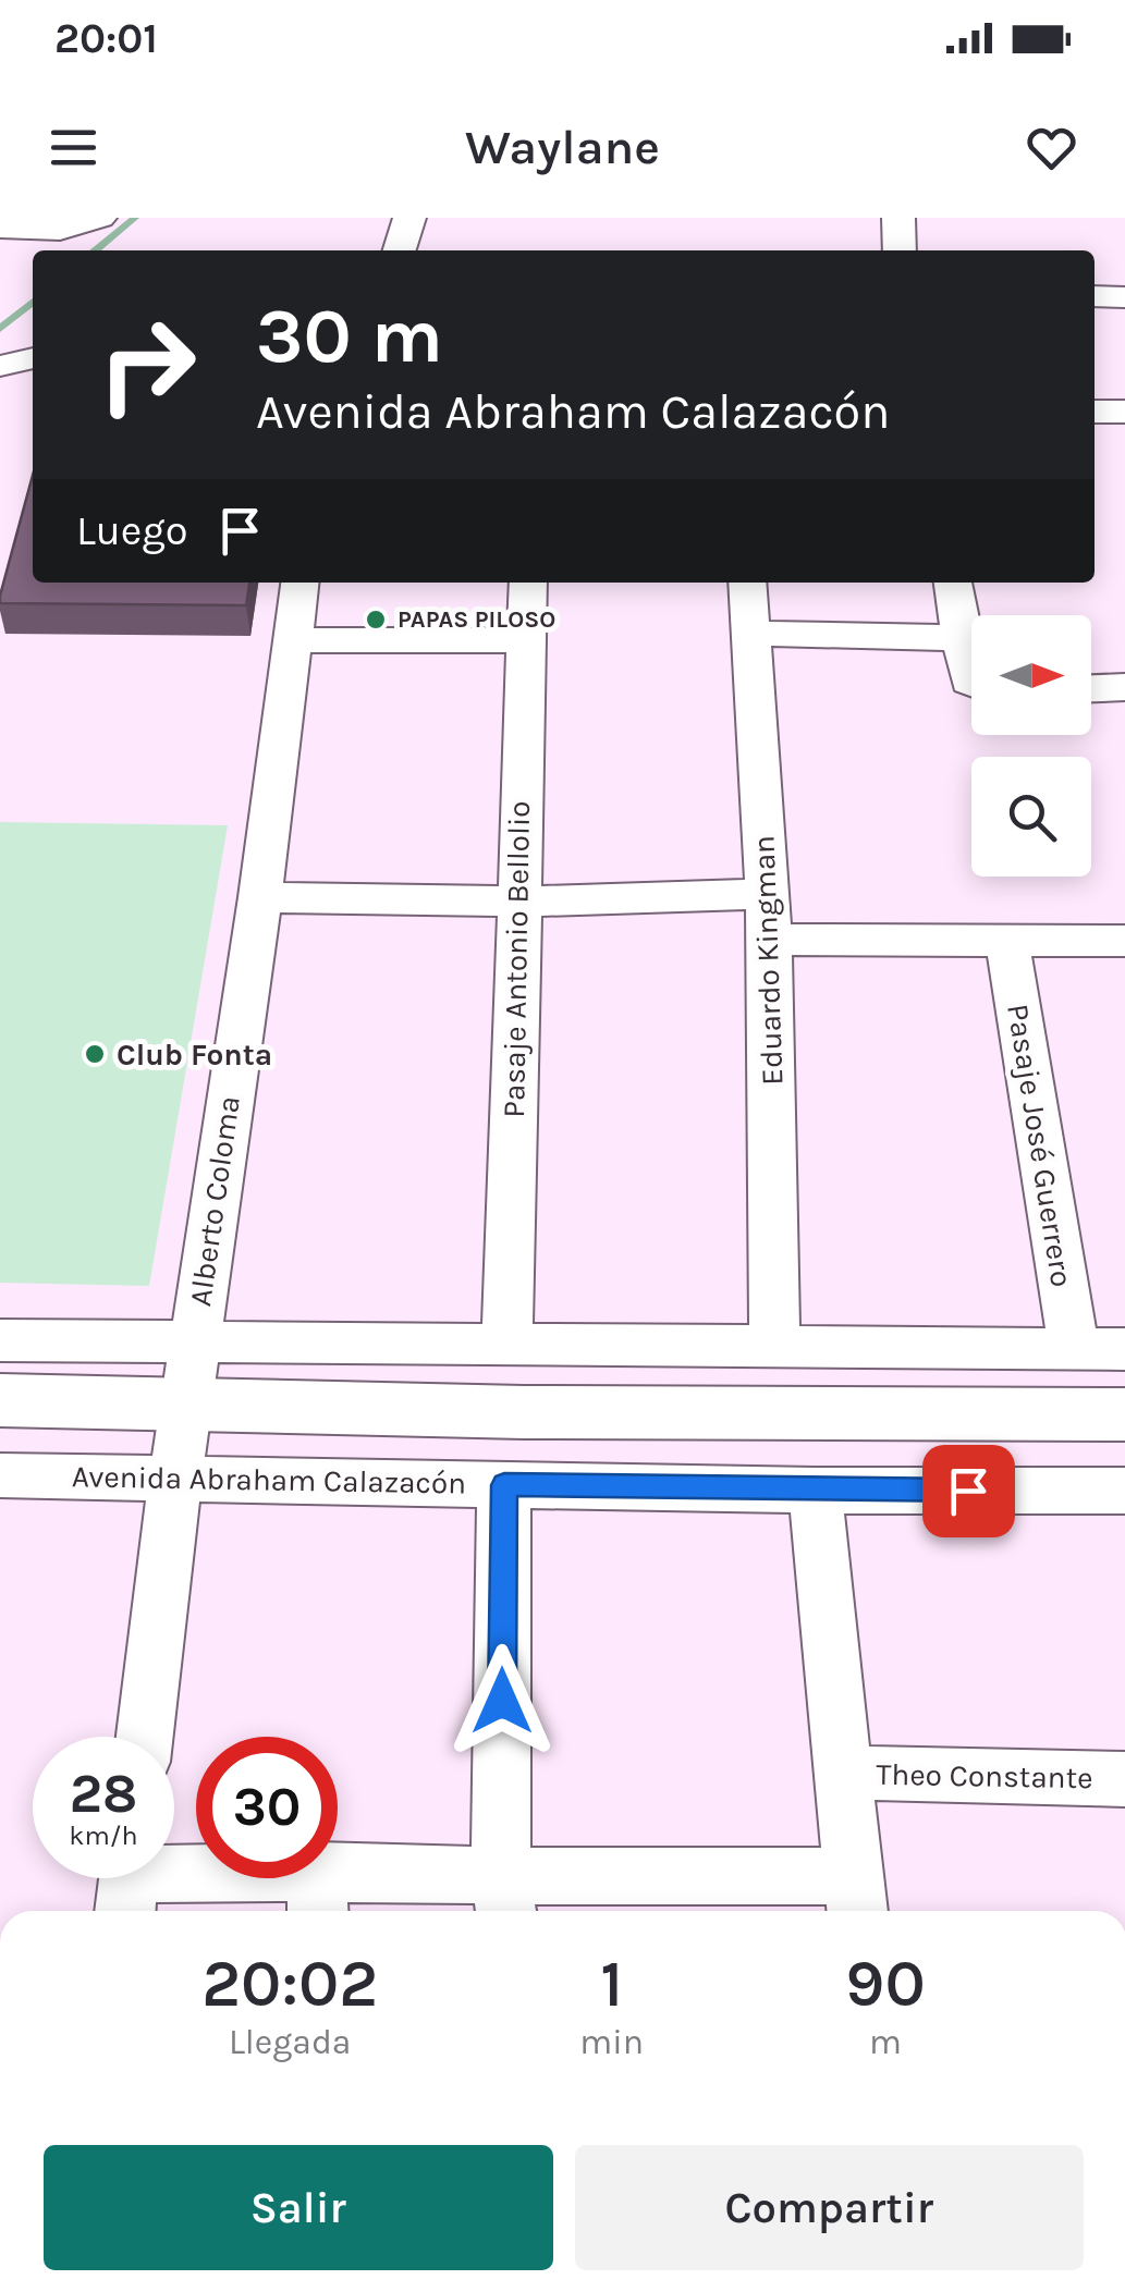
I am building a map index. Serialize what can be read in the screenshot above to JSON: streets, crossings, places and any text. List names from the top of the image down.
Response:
{
  "streets": {
    "street": [
      "Pasaje Antonio Bellolio",
      "Eduardo Kingman",
      "Pasaje José Guerrero",
      "Alberto Coloma",
      "Avenida Abraham Calazacón",
      "Theo Constante"
    ]
  },
  "crossings": [
    ["Alberto Coloma", "Avenida Abraham Calazacón"]
  ],
  "places": ["PAPAS PILOSO", "Club Fonta"],
  "north": "right",
  "page": {
    "status": "20:01",
    "header": "Waylane",
    "turn": ["30 m", "Avenida Abraham Calazacón"],
    "then": "Luego",
    "speed": "28 km/h",
    "limit": "30",
    "eta": [
      "20:02",
      "Llegada",
      "1",
      "min",
      "90",
      "m"
    ],
    "buttons": ["Salir", "Compartir"]
  }
}
